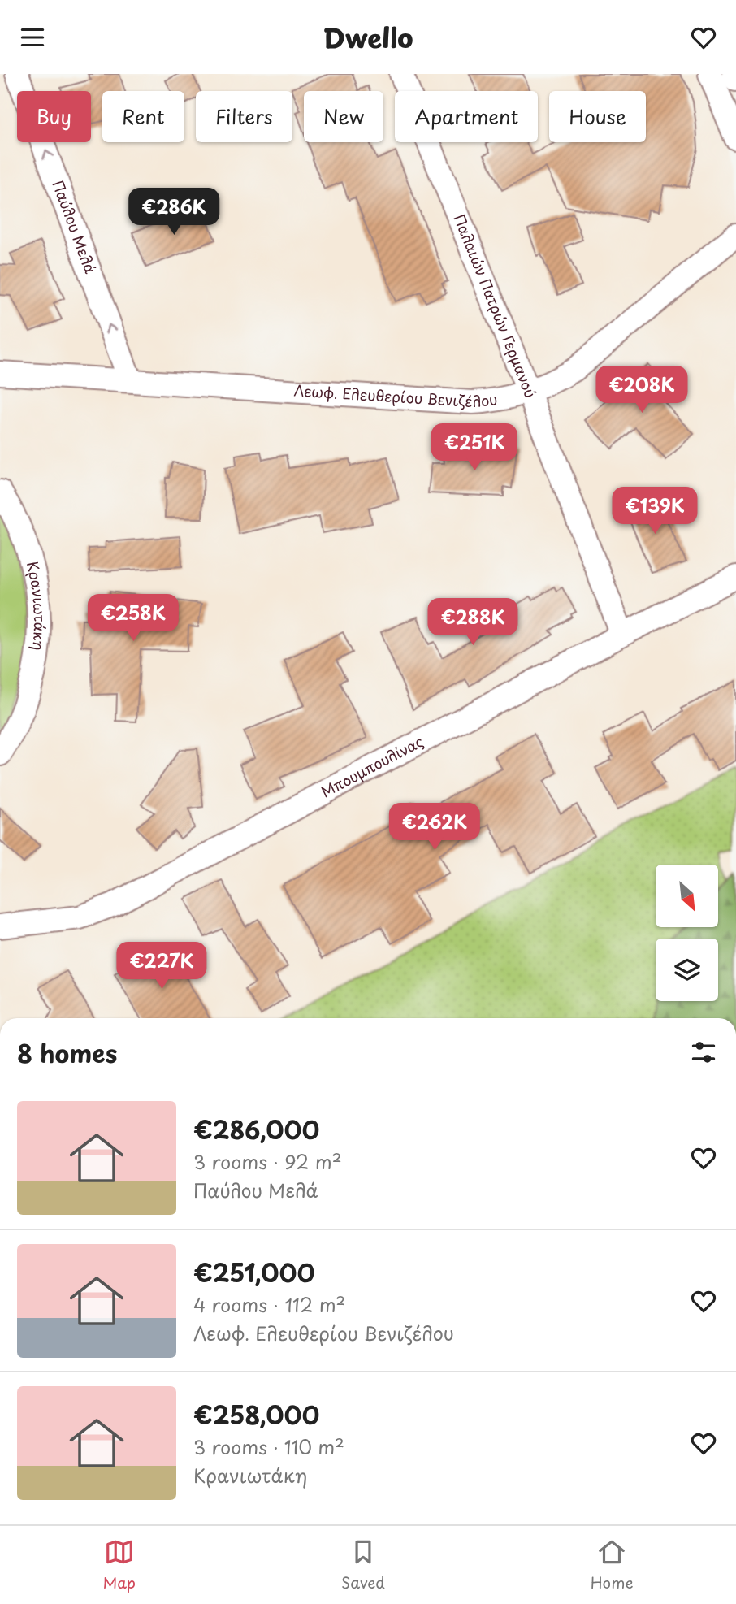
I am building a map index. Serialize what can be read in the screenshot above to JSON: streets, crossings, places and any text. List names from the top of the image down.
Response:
{
  "streets": {
    "street": [
      "Παύλου Μελά",
      "Παλαιών Πατρών Γερμανού",
      "Λεωφ. Ελευθερίου Βενιζέλου",
      "Κρανιωτάκη",
      "Μπουμπουλίνας"
    ]
  },
  "crossings": [
    ["Παύλου Μελά", "Λεωφ. Ελευθερίου Βενιζέλου"],
    ["Παλαιών Πατρών Γερμανού", "Λεωφ. Ελευθερίου Βενιζέλου"],
    ["Παλαιών Πατρών Γερμανού", "Μπουμπουλίνας"]
  ],
  "one_way": ["Παύλου Μελά"],
  "north": "bottom right",
  "page": {
    "header": "Dwello",
    "chip": [
      "Buy",
      "Rent",
      "Filters",
      "New",
      "Apartment",
      "House"
    ],
    "price": [
      "€286K",
      "€208K",
      "€251K",
      "€139K",
      "€258K",
      "€288K",
      "€262K",
      "€227K"
    ],
    "heading": "8 homes",
    "list": [
      {
        "name": "€286,000",
        "note": "3 rooms · 92 m² · Παύλου Μελά"
      },
      {
        "name": "€251,000",
        "note": "4 rooms · 112 m² · Λεωφ. Ελευθερίου Βενιζέλου"
      },
      {
        "name": "€258,000",
        "note": "3 rooms · 110 m² · Κρανιωτάκη"
      }
    ],
    "tabs": ["Map", "Saved", "Home"]
  }
}
